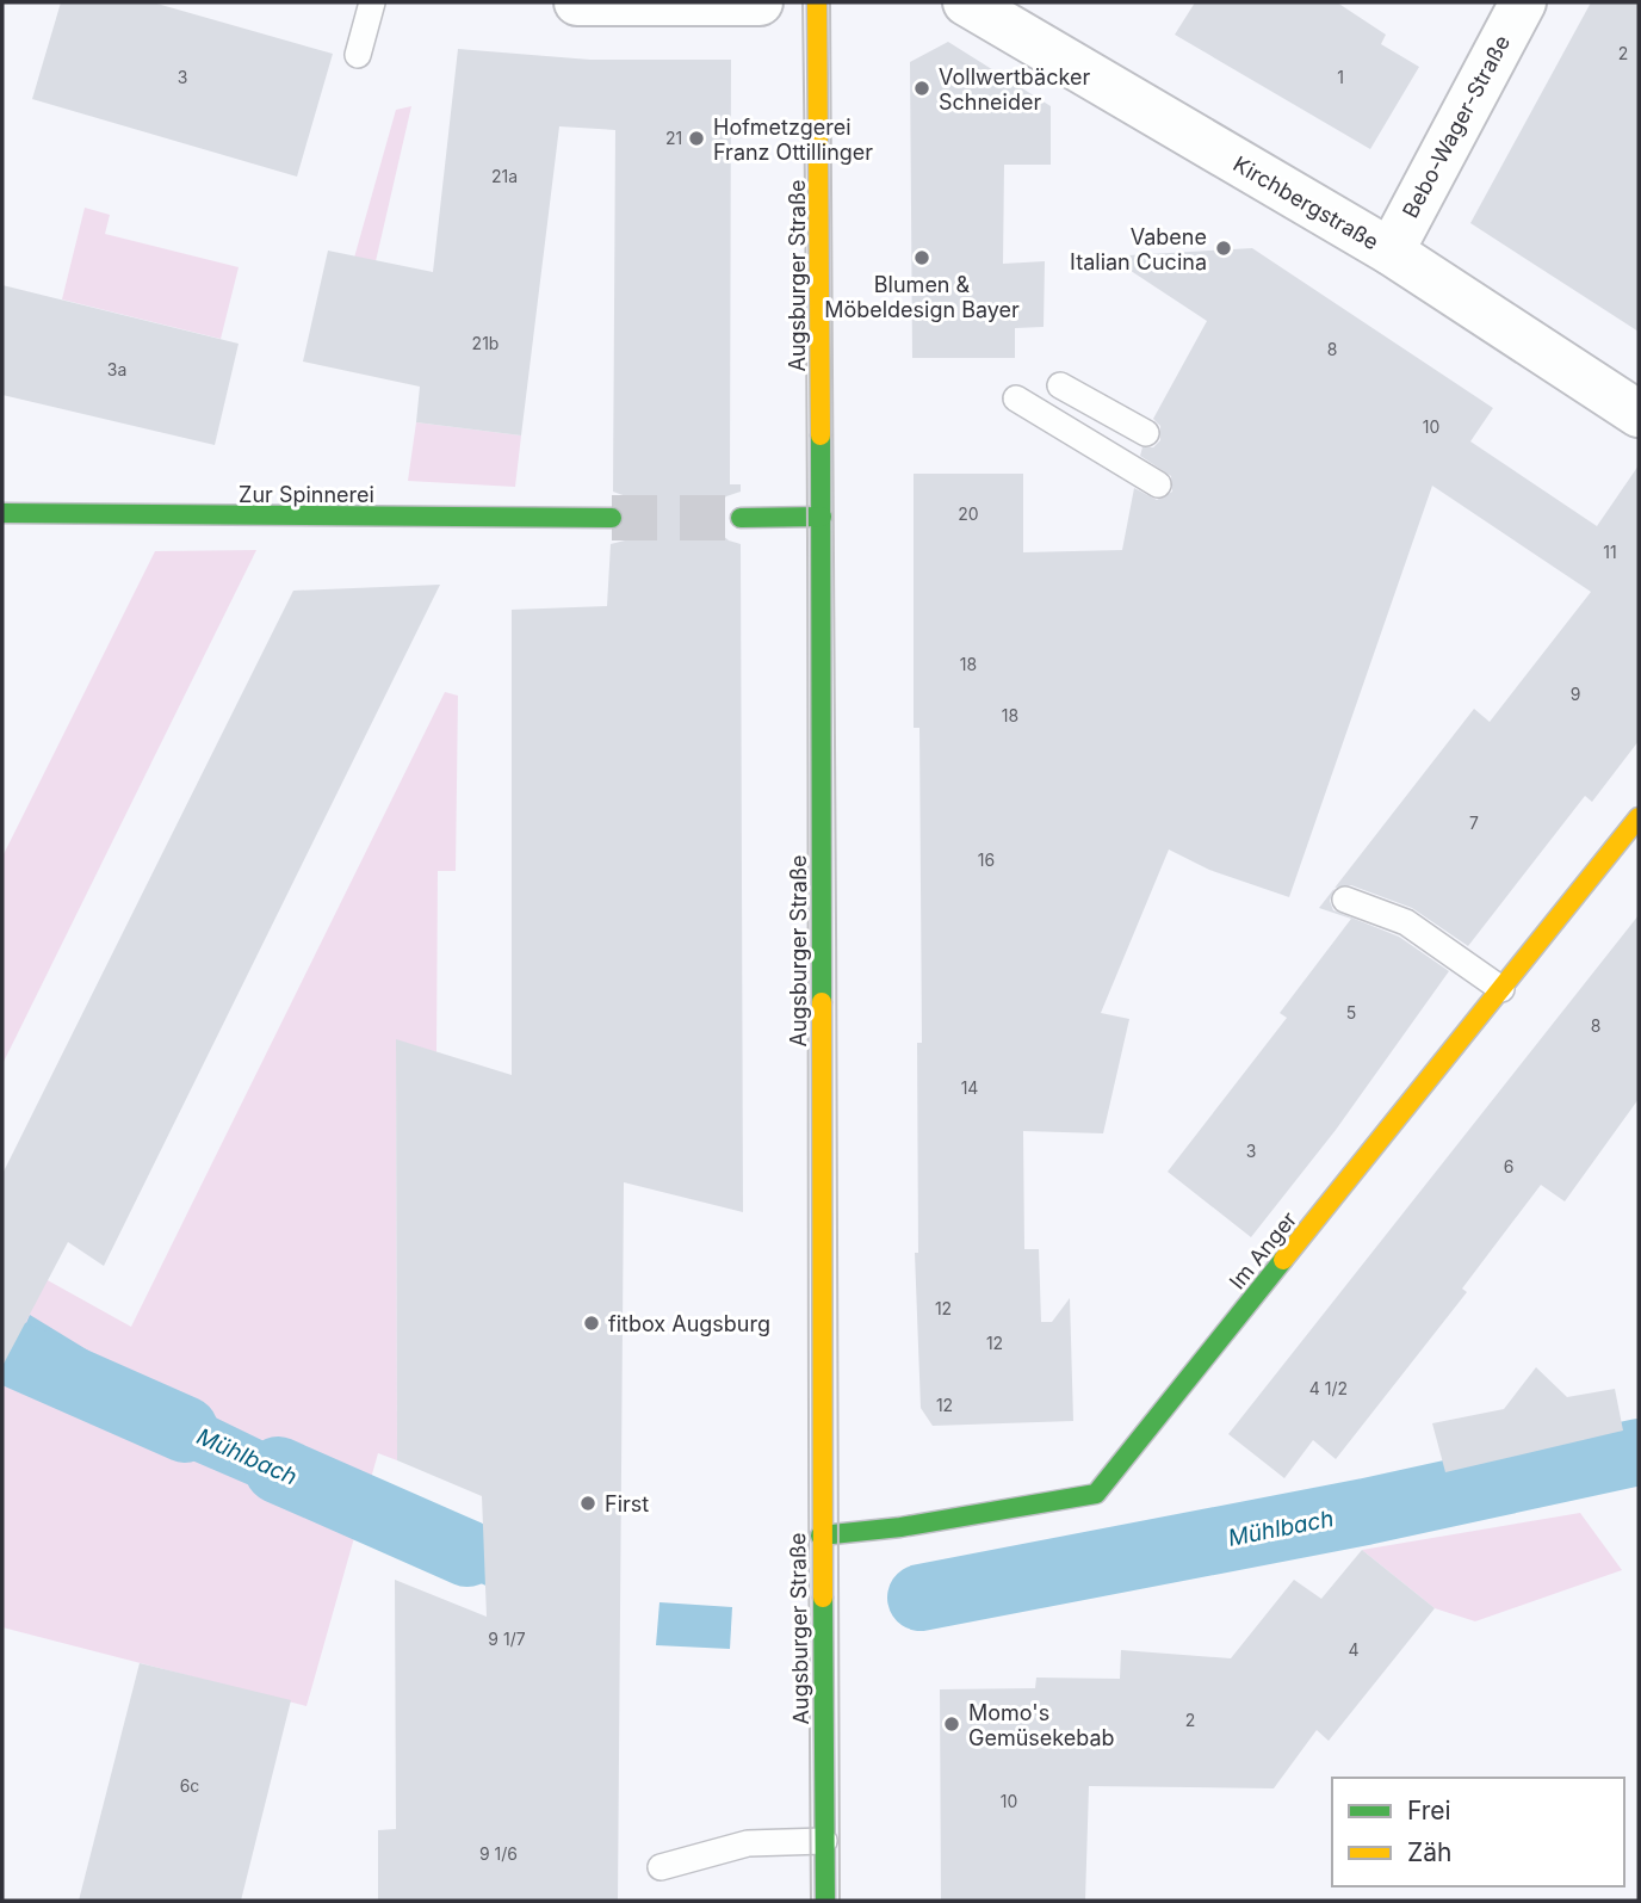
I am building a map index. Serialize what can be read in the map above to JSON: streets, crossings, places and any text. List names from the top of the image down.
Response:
{
  "streets": {
    "street": [
      "Bebo-Wager-Straße",
      "Kirchbergstraße",
      "Augsburger Straße",
      "Zur Spinnerei",
      "Im Anger"
    ]
  },
  "crossings": [
    ["Bebo-Wager-Straße", "Kirchbergstraße"],
    ["Augsburger Straße", "Im Anger"]
  ],
  "water": ["Mühlbach"],
  "places": [
    "Vollwertbäcker Schneider",
    "Hofmetzgerei Franz Ottillinger",
    "Vabene Italian Cucina",
    "Blumen & Möbeldesign Bayer",
    "fitbox Augsburg",
    "First",
    "Momo's Gemüsekebab"
  ],
  "house_numbers": [
    "2",
    "3",
    "1",
    "21",
    "21a",
    "21b",
    "8",
    "3a",
    "10",
    "20",
    "11",
    "18",
    "9",
    "18",
    "7",
    "16",
    "5",
    "8",
    "14",
    "3",
    "6",
    "12",
    "12",
    "4 1/2",
    "12",
    "9 1/7",
    "4",
    "2",
    "6c",
    "10",
    "9 1/6"
  ],
  "legend": ["Frei", "Zäh"]
}
